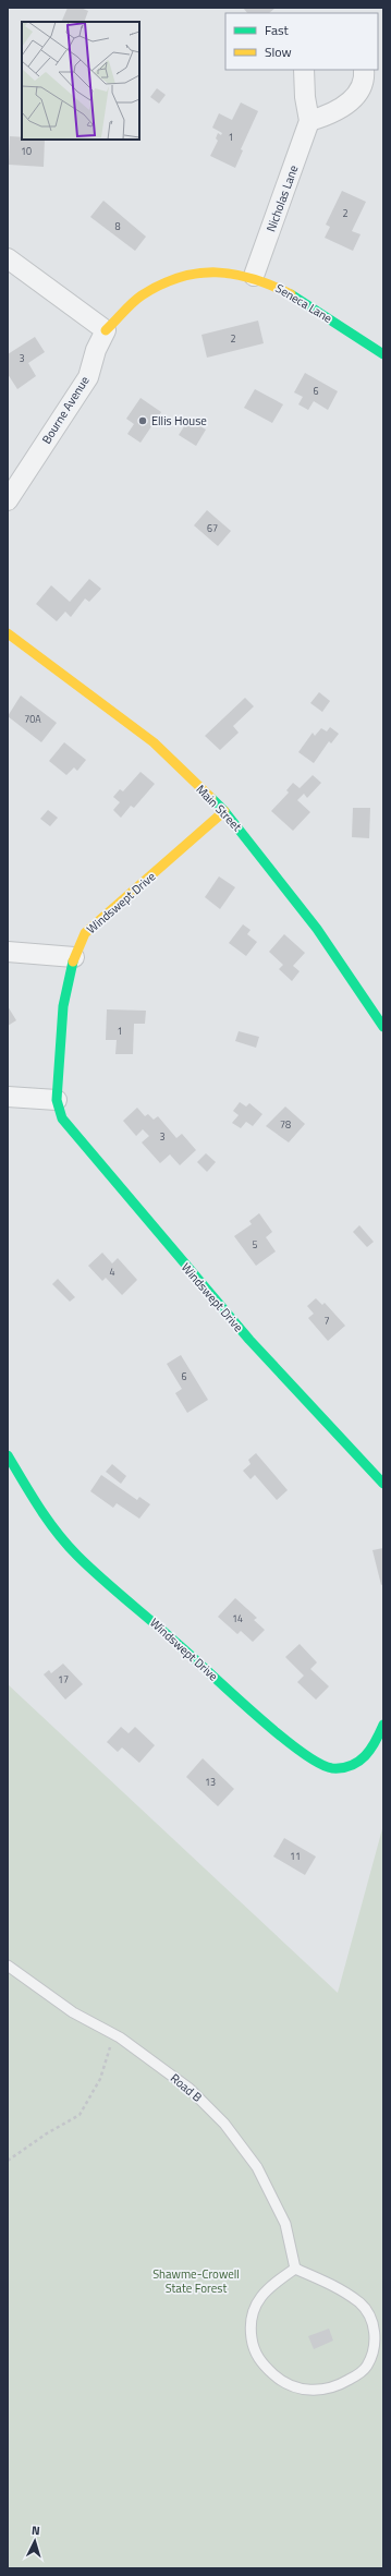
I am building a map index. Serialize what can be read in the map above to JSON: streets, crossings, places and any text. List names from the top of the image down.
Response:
{
  "streets": {
    "street": [
      "Nicholas Lane",
      "Seneca Lane",
      "Bourne Avenue",
      "Main Street",
      "Windswept Drive"
    ],
    "lane": ["Road B"]
  },
  "crossings": [
    ["Nicholas Lane", "Seneca Lane"],
    ["Seneca Lane", "Bourne Avenue"],
    ["Main Street", "Windswept Drive"]
  ],
  "parks": ["Shawme-Crowell State Forest"],
  "places": ["Ellis House"],
  "house_numbers": [
    "1",
    "10",
    "2",
    "8",
    "2",
    "3",
    "6",
    "67",
    "70A",
    "1",
    "78",
    "3",
    "5",
    "4",
    "7",
    "6",
    "14",
    "17",
    "13",
    "11"
  ],
  "legend": ["Fast", "Slow"],
  "north": "top"
}
